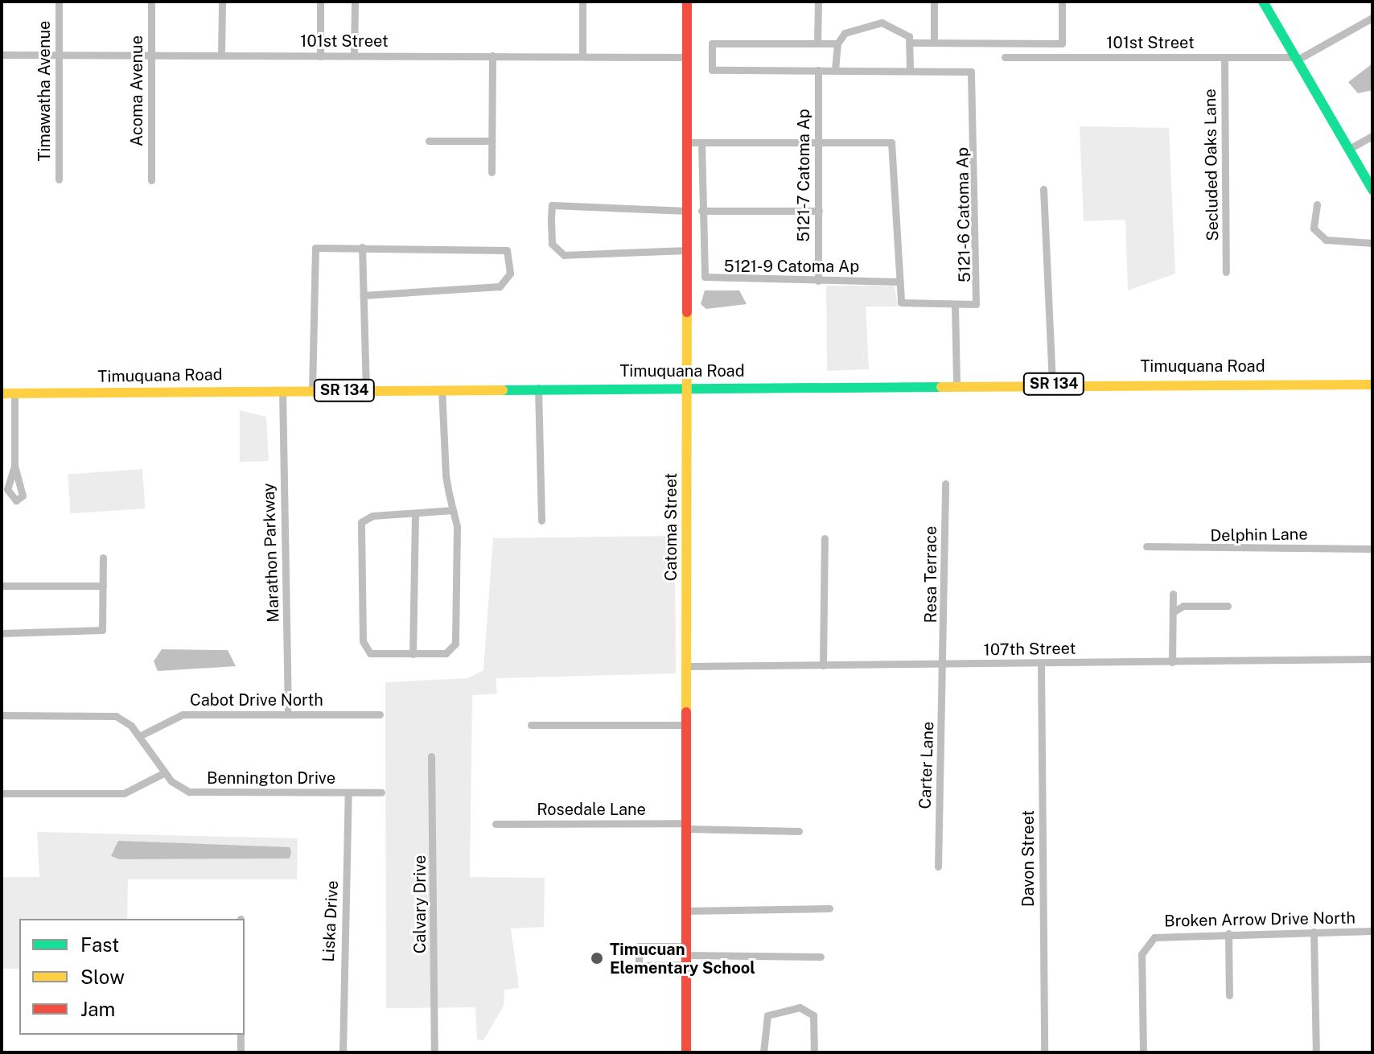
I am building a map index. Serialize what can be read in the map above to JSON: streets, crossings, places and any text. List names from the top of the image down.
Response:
{
  "streets": {
    "main road": ["Timuquana Road", "SR 134", "Catoma Street"],
    "street": [
      "101st Street",
      "Timawatha Avenue",
      "Acoma Avenue",
      "Secluded Oaks Lane",
      "5121-7 Catoma Ap",
      "5121-6 Catoma Ap",
      "5121-9 Catoma Ap",
      "Delphin Lane",
      "Marathon Parkway",
      "Resa Terrace",
      "107th Street",
      "Cabot Drive North",
      "Carter Lane",
      "Bennington Drive",
      "Rosedale Lane",
      "Davon Street",
      "Calvary Drive",
      "Broken Arrow Drive North",
      "Liska Drive"
    ]
  },
  "crossings": [
    ["101st Street", "Timawatha Avenue"],
    ["101st Street", "Acoma Avenue"],
    ["101st Street", "Secluded Oaks Lane"],
    ["101st Street", "Catoma Street"],
    ["5121-7 Catoma Ap", "5121-6 Catoma Ap"],
    ["5121-7 Catoma Ap", "5121-9 Catoma Ap"],
    ["5121-6 Catoma Ap", "5121-9 Catoma Ap"],
    ["5121-6 Catoma Ap", "Catoma Street"],
    ["Timuquana Road", "Catoma Street"],
    ["Timuquana Road", "Marathon Parkway"],
    ["Catoma Street", "107th Street"],
    ["Catoma Street", "Rosedale Lane"],
    ["Marathon Parkway", "Cabot Drive North"],
    ["Resa Terrace", "107th Street"],
    ["Resa Terrace", "Carter Lane"],
    ["107th Street", "Carter Lane"],
    ["107th Street", "Davon Street"],
    ["Cabot Drive North", "Bennington Drive"],
    ["Bennington Drive", "Liska Drive"]
  ],
  "places": ["Timucuan Elementary School"],
  "legend": ["Fast", "Slow", "Jam"]
}
